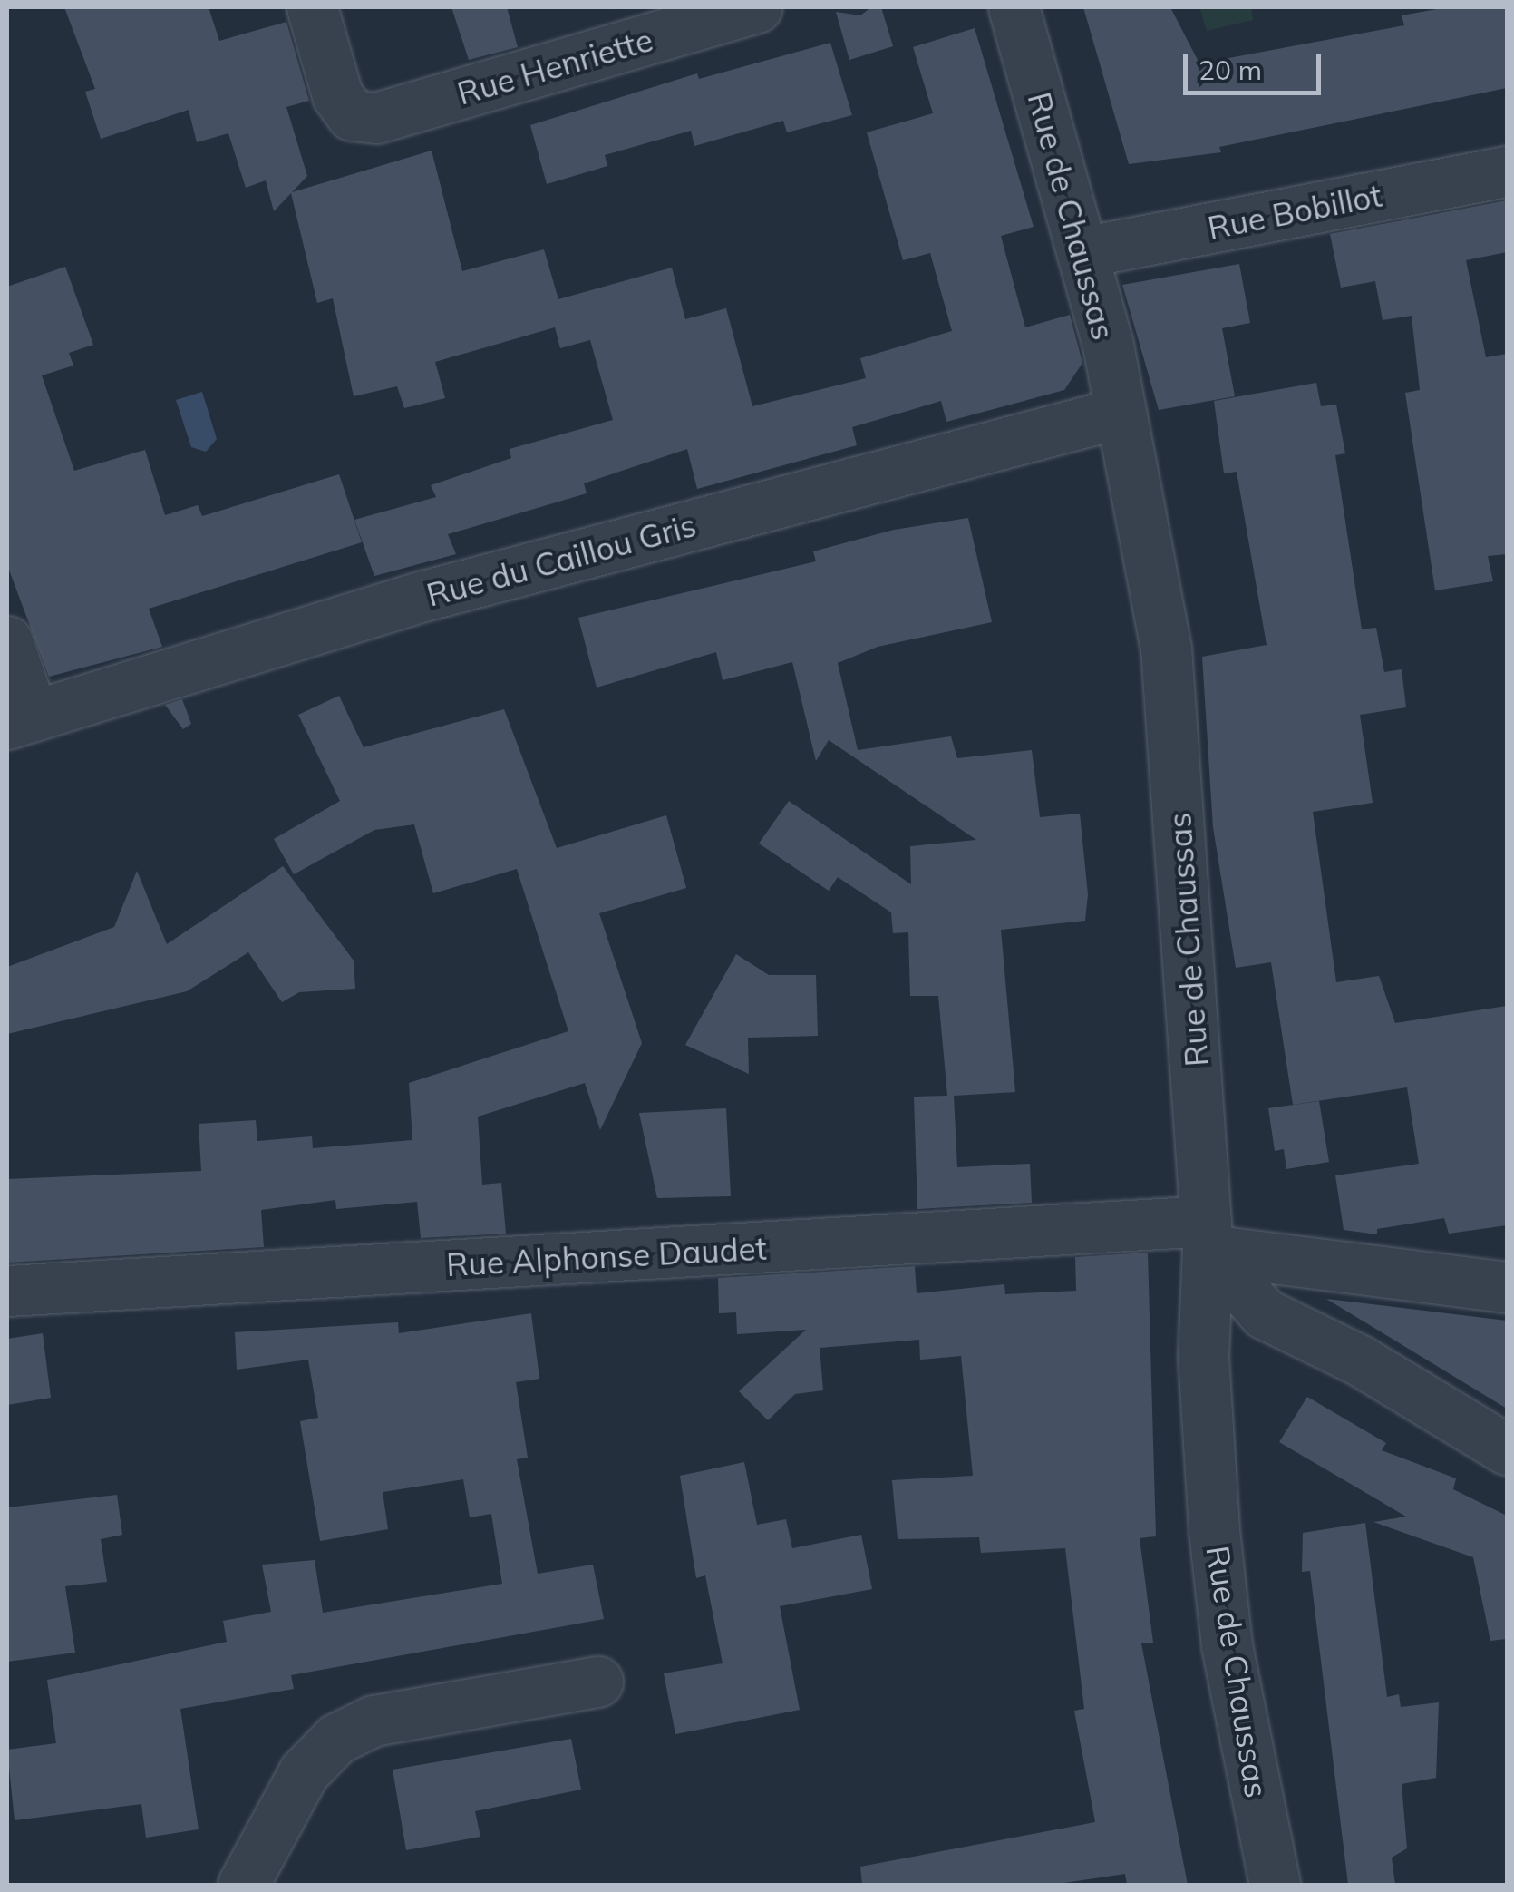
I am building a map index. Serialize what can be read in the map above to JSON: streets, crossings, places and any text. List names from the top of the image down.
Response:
{
  "streets": {
    "street": [
      "Rue Henriette",
      "Rue Bobillot",
      "Rue de Chaussas",
      "Rue du Caillou Gris",
      "Rue Alphonse Daudet"
    ]
  },
  "crossings": [
    ["Rue Bobillot", "Rue de Chaussas"],
    ["Rue de Chaussas", "Rue du Caillou Gris"],
    ["Rue de Chaussas", "Rue Alphonse Daudet"]
  ],
  "scale_bar": "20 m"
}
